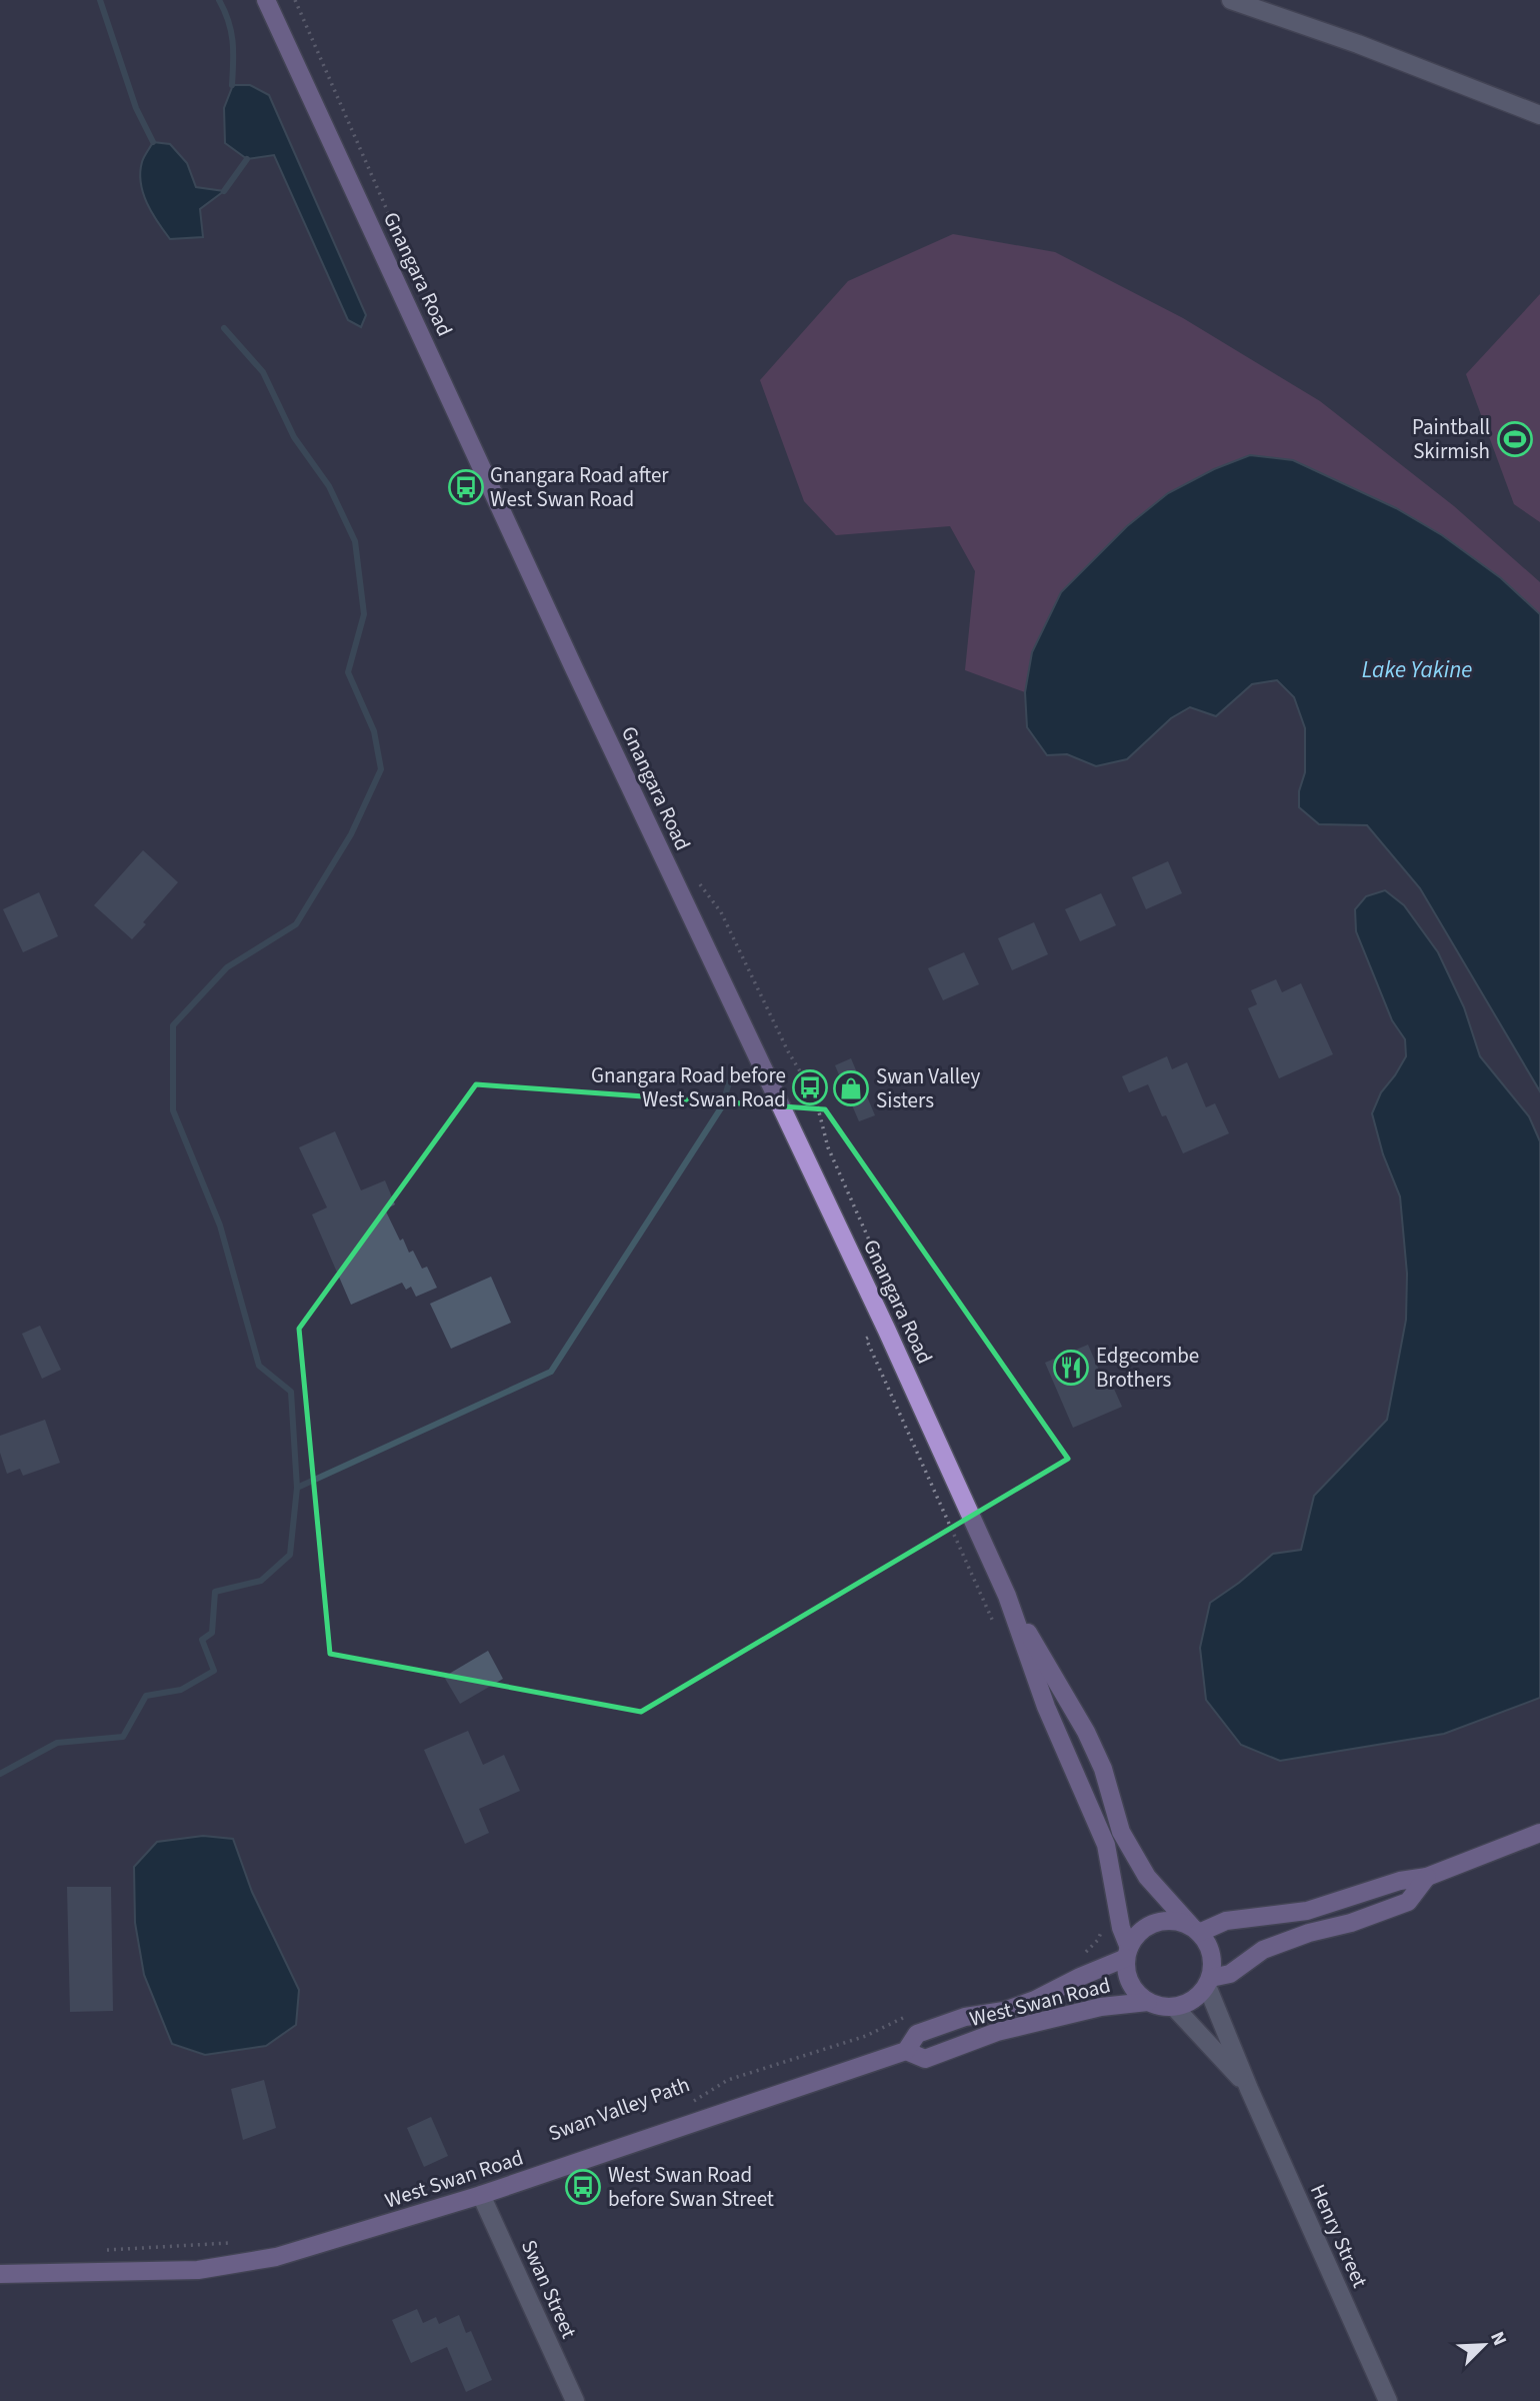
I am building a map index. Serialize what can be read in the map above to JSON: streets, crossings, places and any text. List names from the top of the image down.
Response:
{
  "streets": {
    "main road": ["Gnangara Road", "West Swan Road"],
    "street": ["Henry Street", "Swan Street"],
    "path": ["Swan Valley Path"]
  },
  "crossings": [
    ["Gnangara Road", "West Swan Road"],
    ["Gnangara Road", "Henry Street"],
    ["West Swan Road", "Henry Street"],
    ["West Swan Road", "Swan Street"]
  ],
  "water": ["Lake Yakine"],
  "places": {
    "sports": ["Paintball Skirmish"],
    "bus stop": ["Gnangara Road after West Swan Road", "Gnangara Road before West Swan Road", "West Swan Road before Swan Street"],
    "shop": ["Swan Valley Sisters"],
    "restaurant": ["Edgecombe Brothers"]
  },
  "north": "top right"
}
